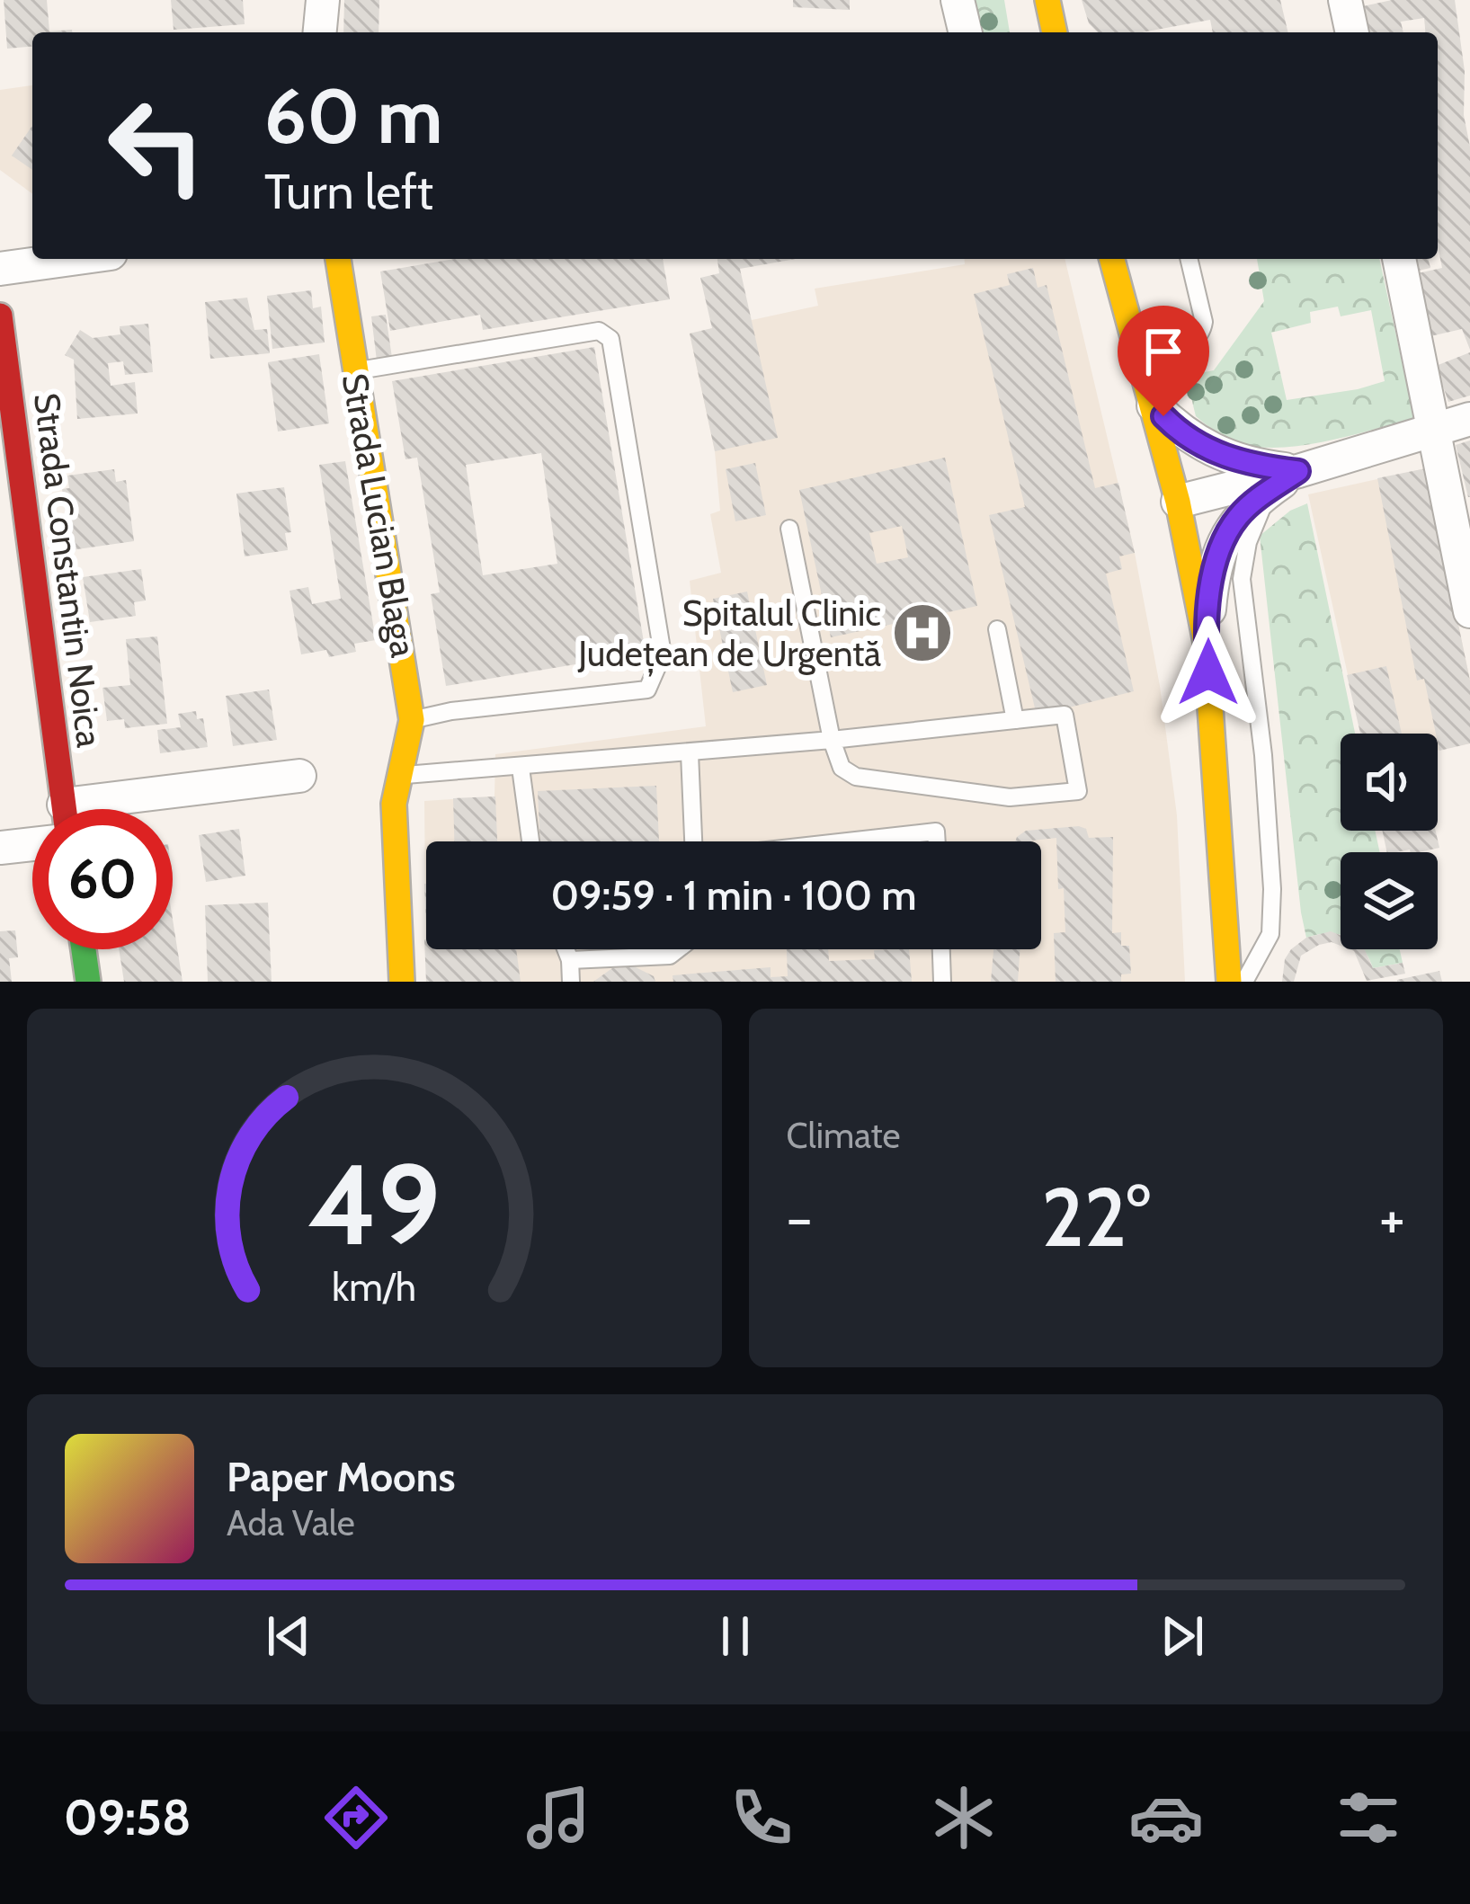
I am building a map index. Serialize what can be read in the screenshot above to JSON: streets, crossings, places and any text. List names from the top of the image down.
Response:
{
  "streets": {
    "street": ["Strada Lucian Blaga", "Strada Constantin Noica"]
  },
  "places": {
    "hospital": ["Spitalul Clinic Județean de Urgentă"]
  },
  "page": {
    "turn": ["60 m", "Turn left"],
    "limit": "60",
    "trip": "09:59 · 1 min · 100 m",
    "tile": "Climate",
    "heat": ["−", "22°", "+"],
    "song": ["Paper Moons", "Ada Vale"],
    "tabs": "09:58",
    "gauge": ["49", "km/h"]
  }
}
